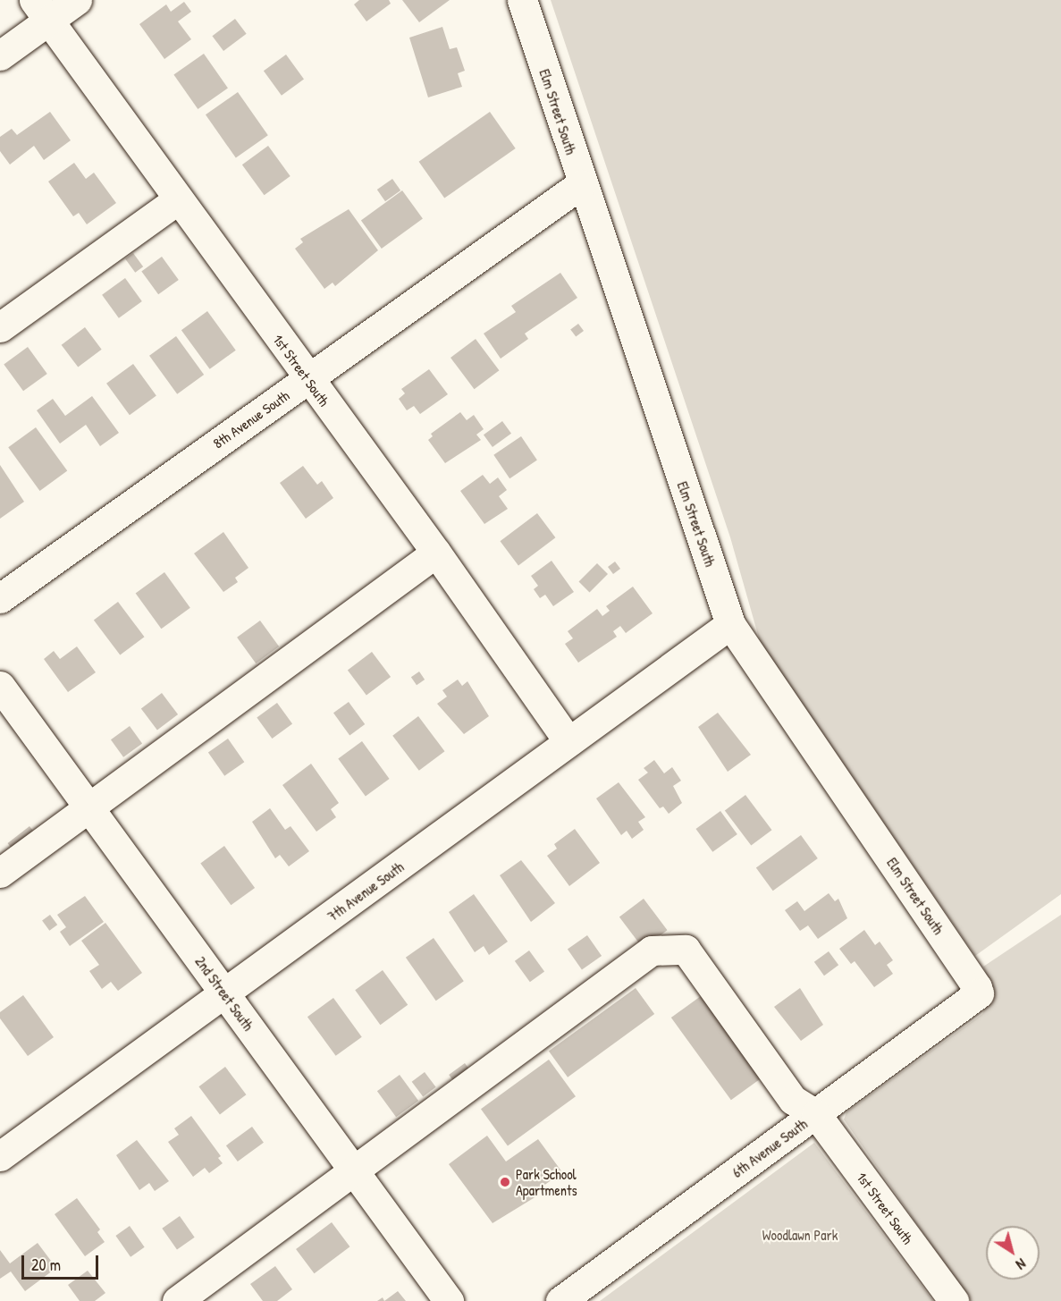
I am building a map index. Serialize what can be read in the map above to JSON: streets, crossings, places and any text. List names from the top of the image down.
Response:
{
  "streets": {
    "street": [
      "Elm Street South",
      "1st Street South",
      "8th Avenue South",
      "7th Avenue South",
      "2nd Street South",
      "6th Avenue South"
    ]
  },
  "crossings": [
    ["Elm Street South", "8th Avenue South"],
    ["Elm Street South", "7th Avenue South"],
    ["Elm Street South", "6th Avenue South"],
    ["1st Street South", "8th Avenue South"],
    ["1st Street South", "7th Avenue South"],
    ["1st Street South", "6th Avenue South"],
    ["7th Avenue South", "2nd Street South"]
  ],
  "parks": ["Woodlawn Park"],
  "places": ["Park School Apartments"],
  "scale_bar": "20 m",
  "north": "bottom right"
}
